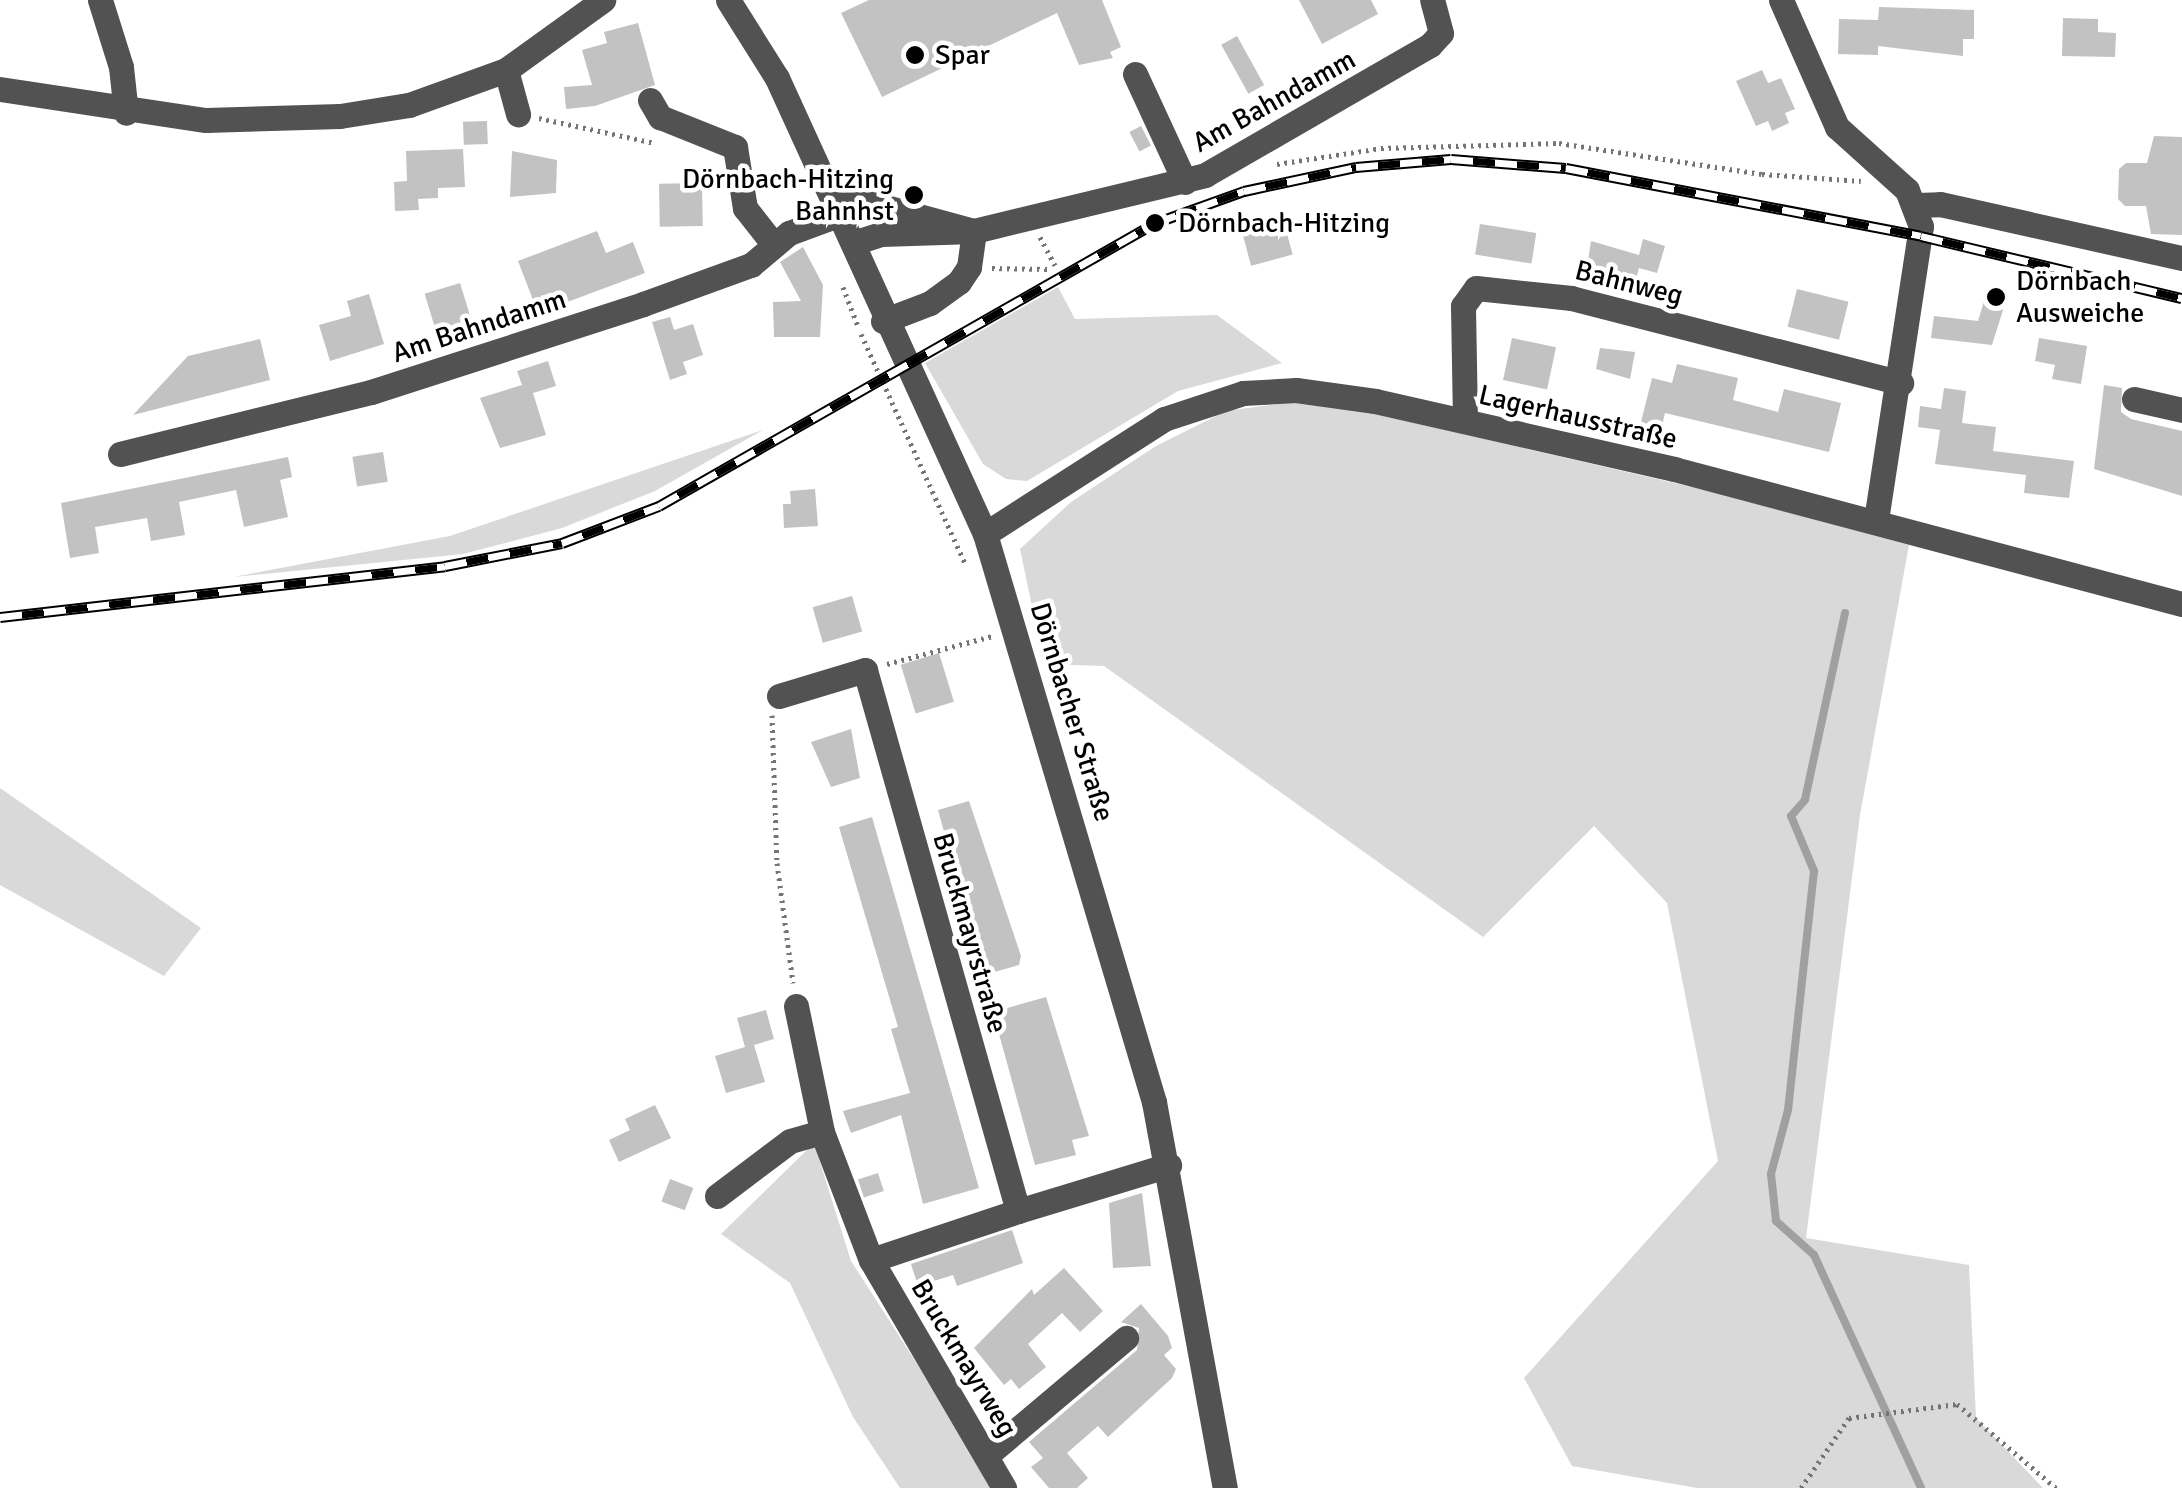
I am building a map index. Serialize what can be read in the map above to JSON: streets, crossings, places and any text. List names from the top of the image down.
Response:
{
  "streets": {
    "street": [
      "Am Bahndamm",
      "Bahnweg",
      "Lagerhausstraße",
      "Dörnbacher Straße",
      "Bruckmayrstraße",
      "Bruckmayrweg"
    ]
  },
  "crossings": [
    ["Am Bahndamm", "Dörnbacher Straße"],
    ["Bahnweg", "Lagerhausstraße"],
    ["Lagerhausstraße", "Dörnbacher Straße"]
  ],
  "places": [
    "Spar",
    "Dörnbach-Hitzing Bahnhst",
    "Dörnbach-Hitzing",
    "Dörnbach Ausweiche"
  ]
}
